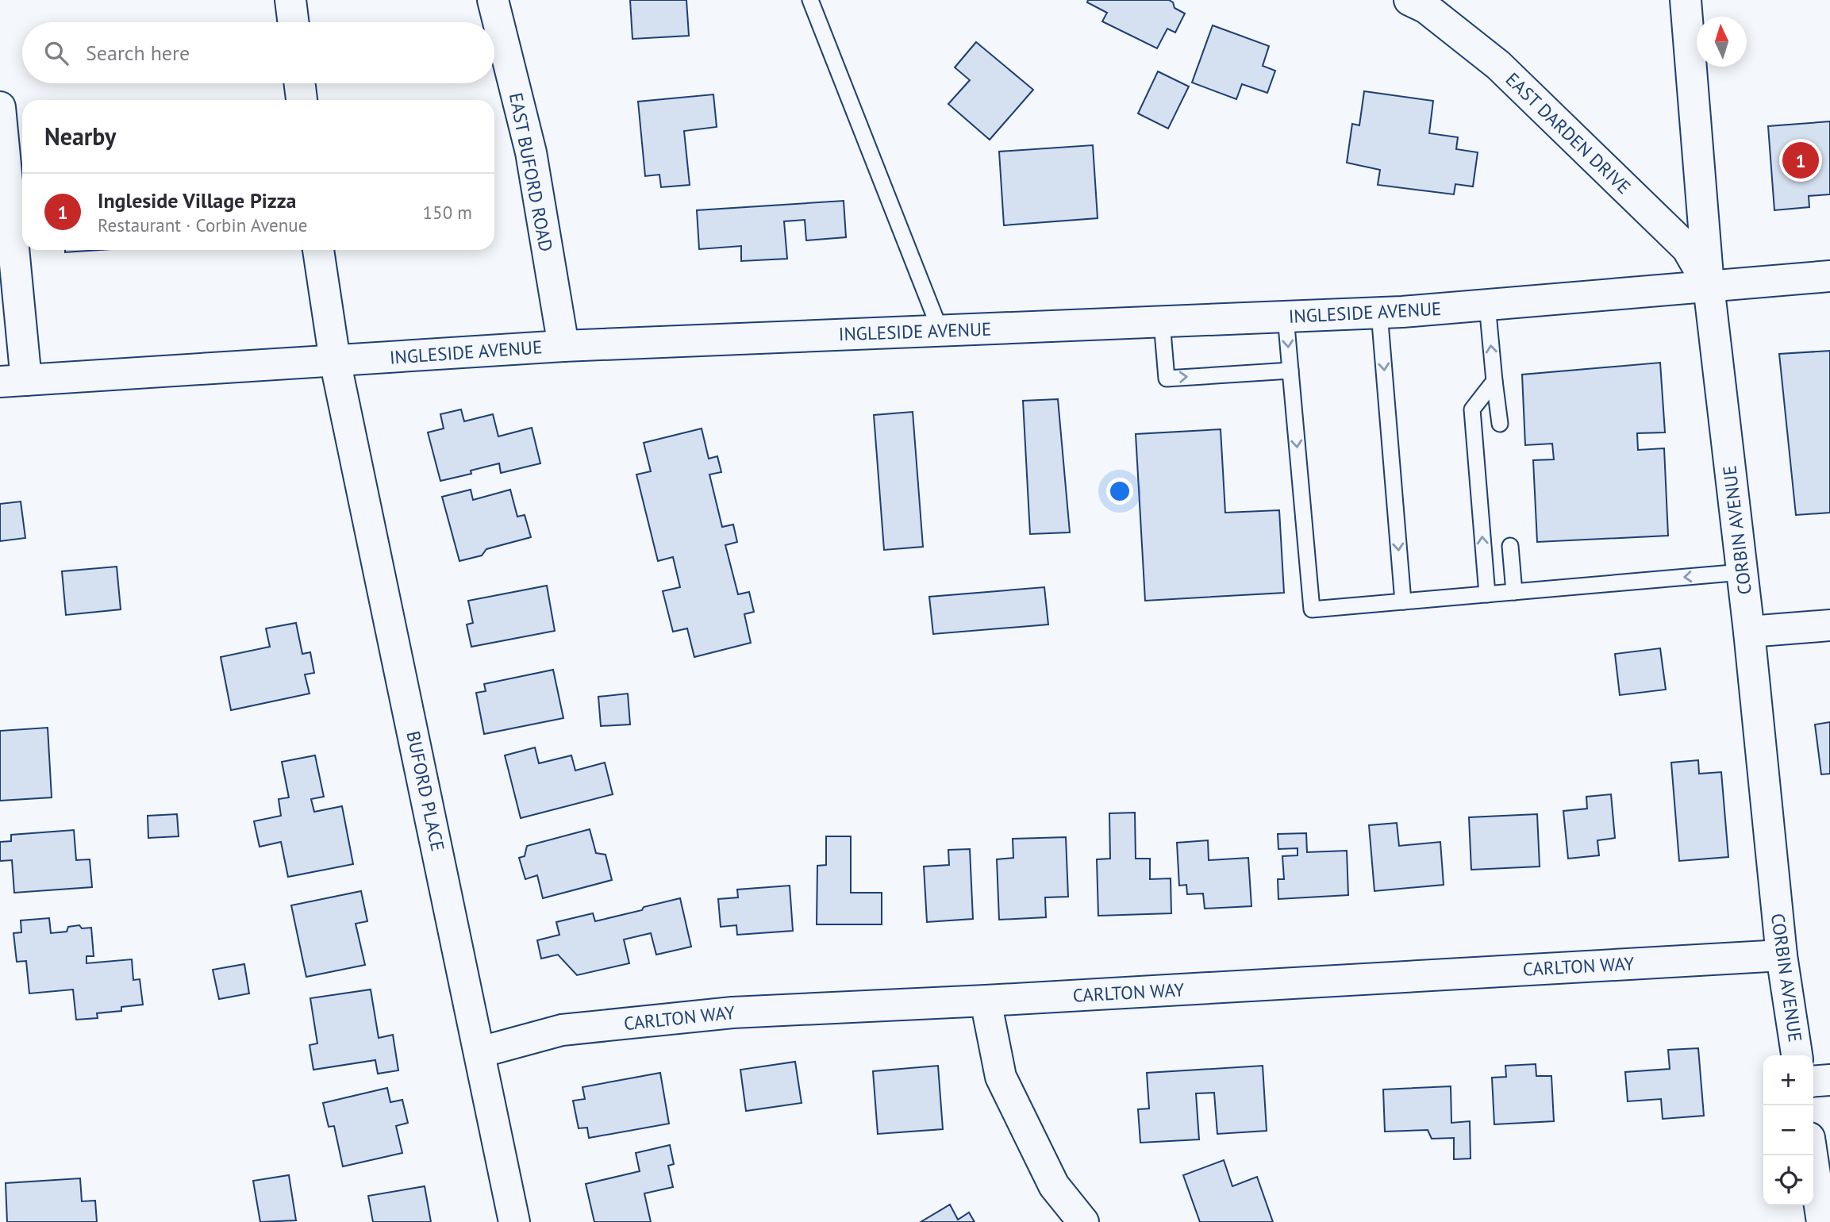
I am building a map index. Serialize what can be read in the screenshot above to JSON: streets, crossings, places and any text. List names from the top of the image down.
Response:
{
  "streets": {
    "street": [
      "EAST DARDEN DRIVE",
      "EAST BUFORD ROAD",
      "INGLESIDE AVENUE",
      "CORBIN AVENUE",
      "BUFORD PLACE",
      "CARLTON WAY"
    ]
  },
  "crossings": [
    ["EAST DARDEN DRIVE", "INGLESIDE AVENUE"],
    ["EAST DARDEN DRIVE", "CORBIN AVENUE"],
    ["EAST BUFORD ROAD", "INGLESIDE AVENUE"],
    ["INGLESIDE AVENUE", "CORBIN AVENUE"],
    ["INGLESIDE AVENUE", "BUFORD PLACE"],
    ["CORBIN AVENUE", "CARLTON WAY"],
    ["BUFORD PLACE", "CARLTON WAY"]
  ],
  "north": "top",
  "page": {
    "search": "Search here",
    "heading": "Nearby",
    "pins": "1",
    "list": [
      {
        "mark": "1",
        "name": "Ingleside Village Pizza",
        "note": "Restaurant · Corbin Avenue",
        "value": "150 m"
      }
    ],
    "map_buttons": ["+", "−"]
  }
}
